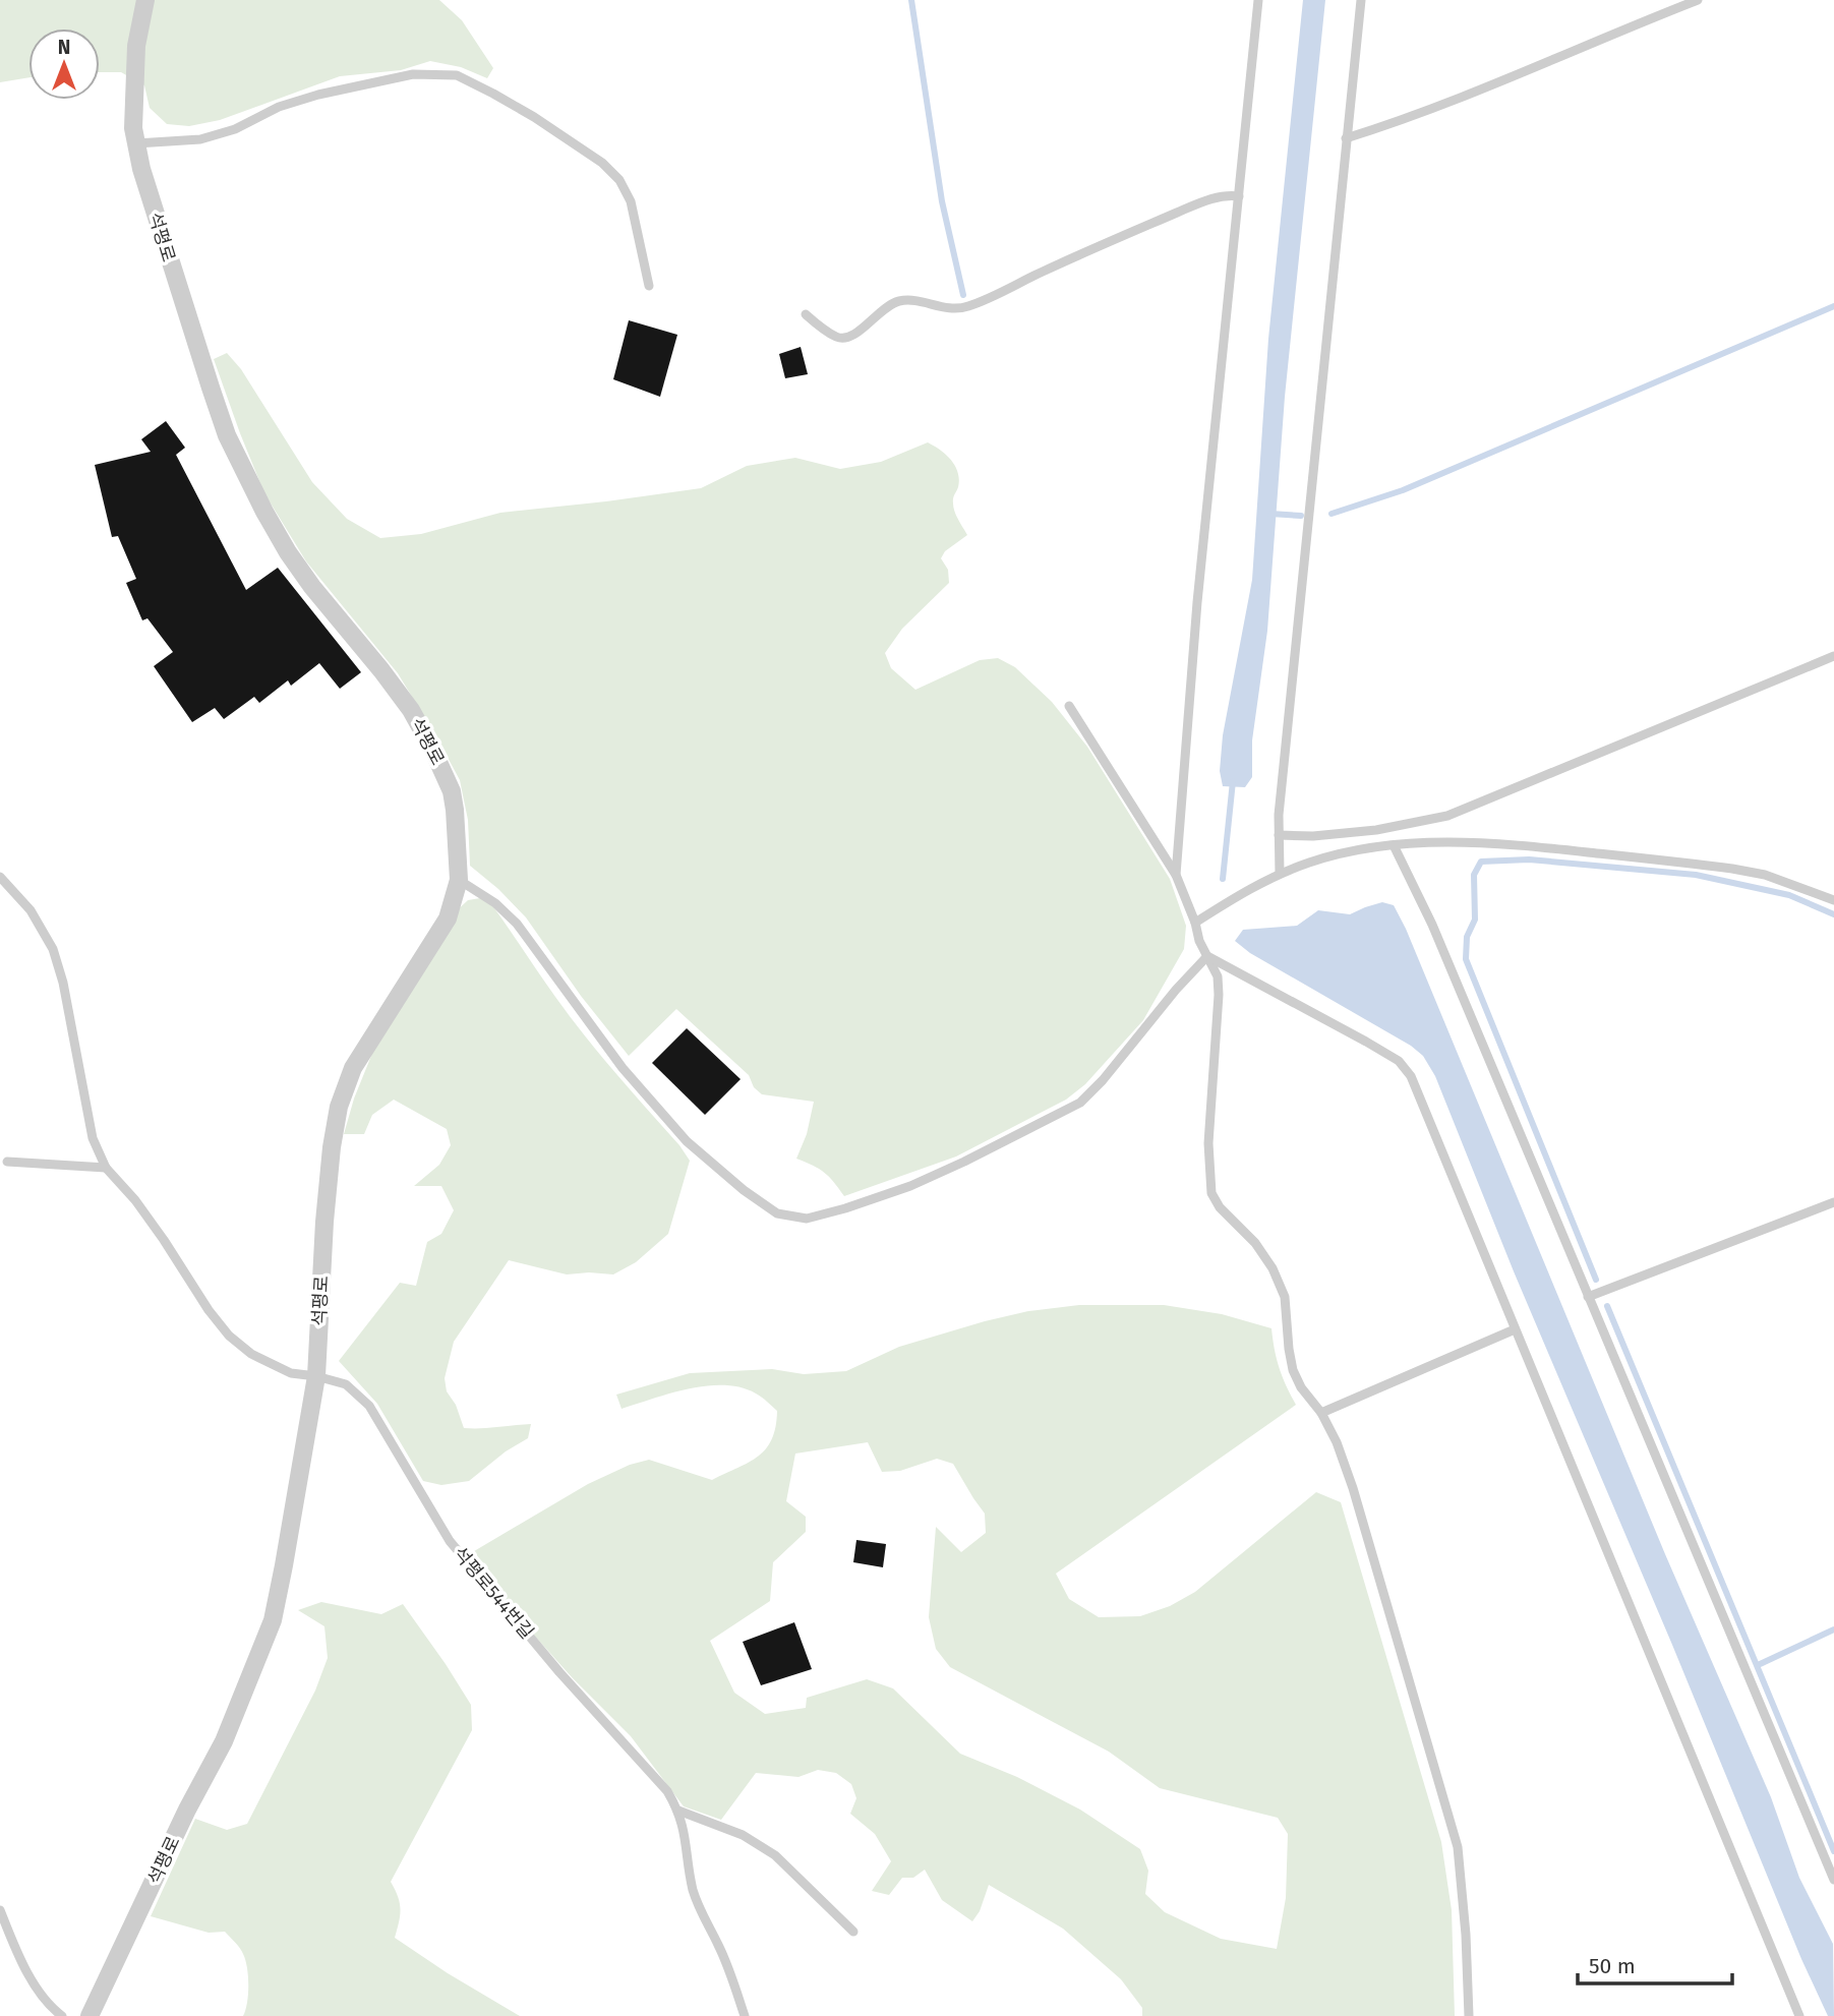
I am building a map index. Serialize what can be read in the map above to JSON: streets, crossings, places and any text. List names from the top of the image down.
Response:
{
  "streets": {
    "street": ["석평로"],
    "lane": ["석평로544번길"]
  },
  "crossings": [
    ["석평로", "석평로544번길"]
  ],
  "scale_bar": "50 m",
  "north": "top"
}
